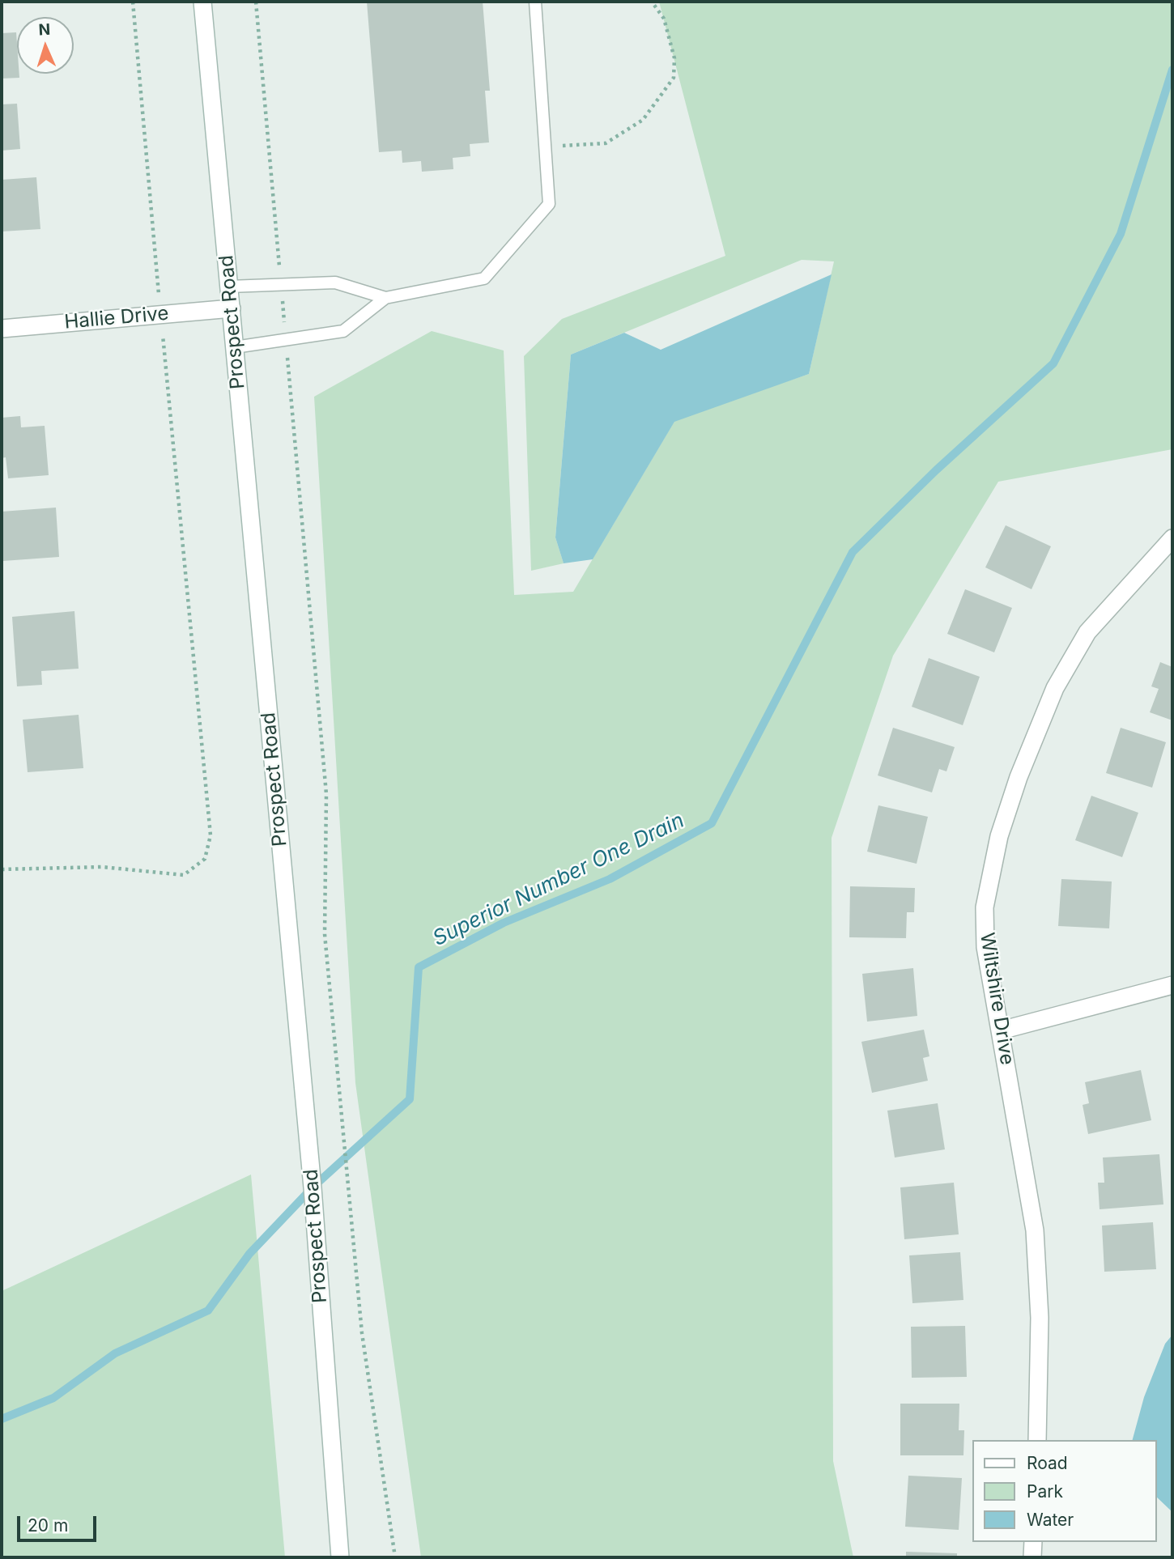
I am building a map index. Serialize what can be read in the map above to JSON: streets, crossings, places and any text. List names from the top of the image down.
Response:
{
  "streets": {
    "main road": ["Hallie Drive", "Prospect Road", "Wiltshire Drive"]
  },
  "crossings": [
    ["Hallie Drive", "Prospect Road"]
  ],
  "water": ["Superior Number One Drain"],
  "legend": ["Road", "Park", "Water"],
  "scale_bar": "20 m",
  "north": "top"
}
